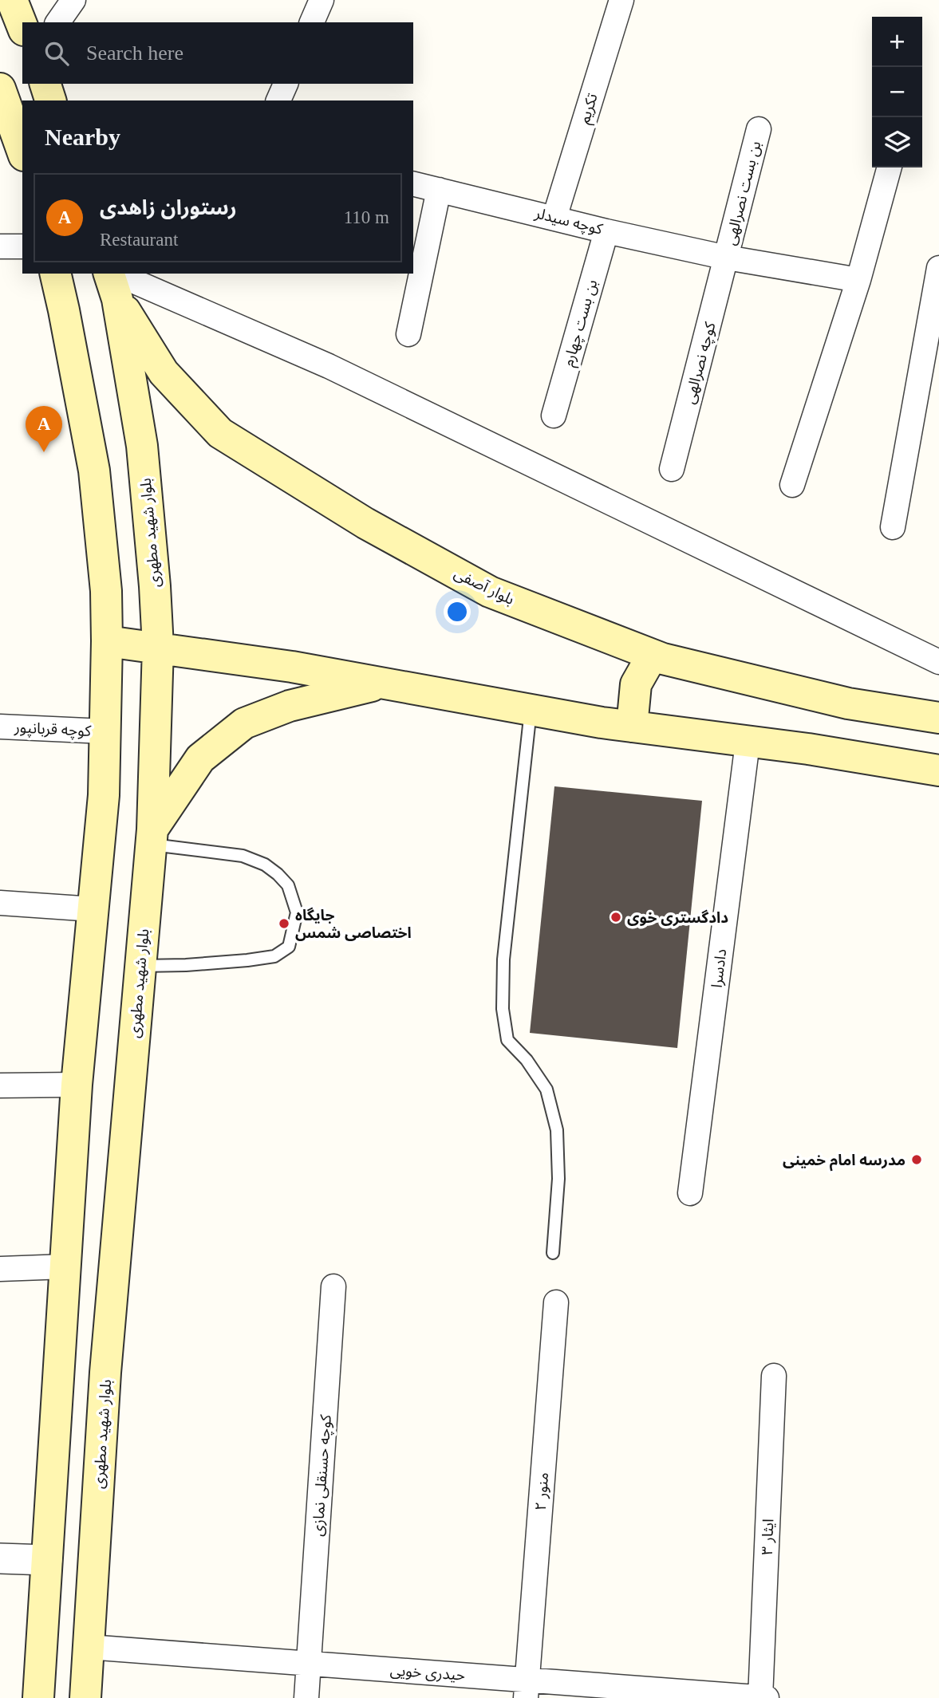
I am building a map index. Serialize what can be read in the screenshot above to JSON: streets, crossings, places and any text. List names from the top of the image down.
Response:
{
  "streets": {
    "main road": ["بلوار شهید مطهری", "بلوار آصفی"],
    "street": [
      "تکریم",
      "بن بست نصرالهی",
      "کوچه سیدلر",
      "بن بست چهارم",
      "کوچه نصرالهی",
      "کوچه قربانپور",
      "دادسرا",
      "کوچه حسنقلی نمازی",
      "منور ۲",
      "ایثار ۳",
      "حیدری خویی"
    ]
  },
  "crossings": [
    ["تکریم", "کوچه سیدلر"],
    ["بن بست نصرالهی", "کوچه سیدلر"],
    ["بن بست نصرالهی", "کوچه نصرالهی"],
    ["کوچه سیدلر", "بن بست چهارم"],
    ["کوچه سیدلر", "کوچه نصرالهی"],
    ["بلوار شهید مطهری", "بلوار آصفی"],
    ["بلوار شهید مطهری", "حیدری خویی"],
    ["کوچه حسنقلی نمازی", "حیدری خویی"],
    ["منور ۲", "حیدری خویی"],
    ["ایثار ۳", "حیدری خویی"]
  ],
  "places": ["دادگستری خوی", "جایگاه اختصاصی شمس", "مدرسه امام خمینی"],
  "page": {
    "map_buttons": ["+", "−"],
    "search": "Search here",
    "heading": "Nearby",
    "list": [
      {
        "mark": "A",
        "name": "رستوران زاهدی",
        "note": "Restaurant",
        "value": "110 m"
      }
    ],
    "pins": "A"
  }
}
